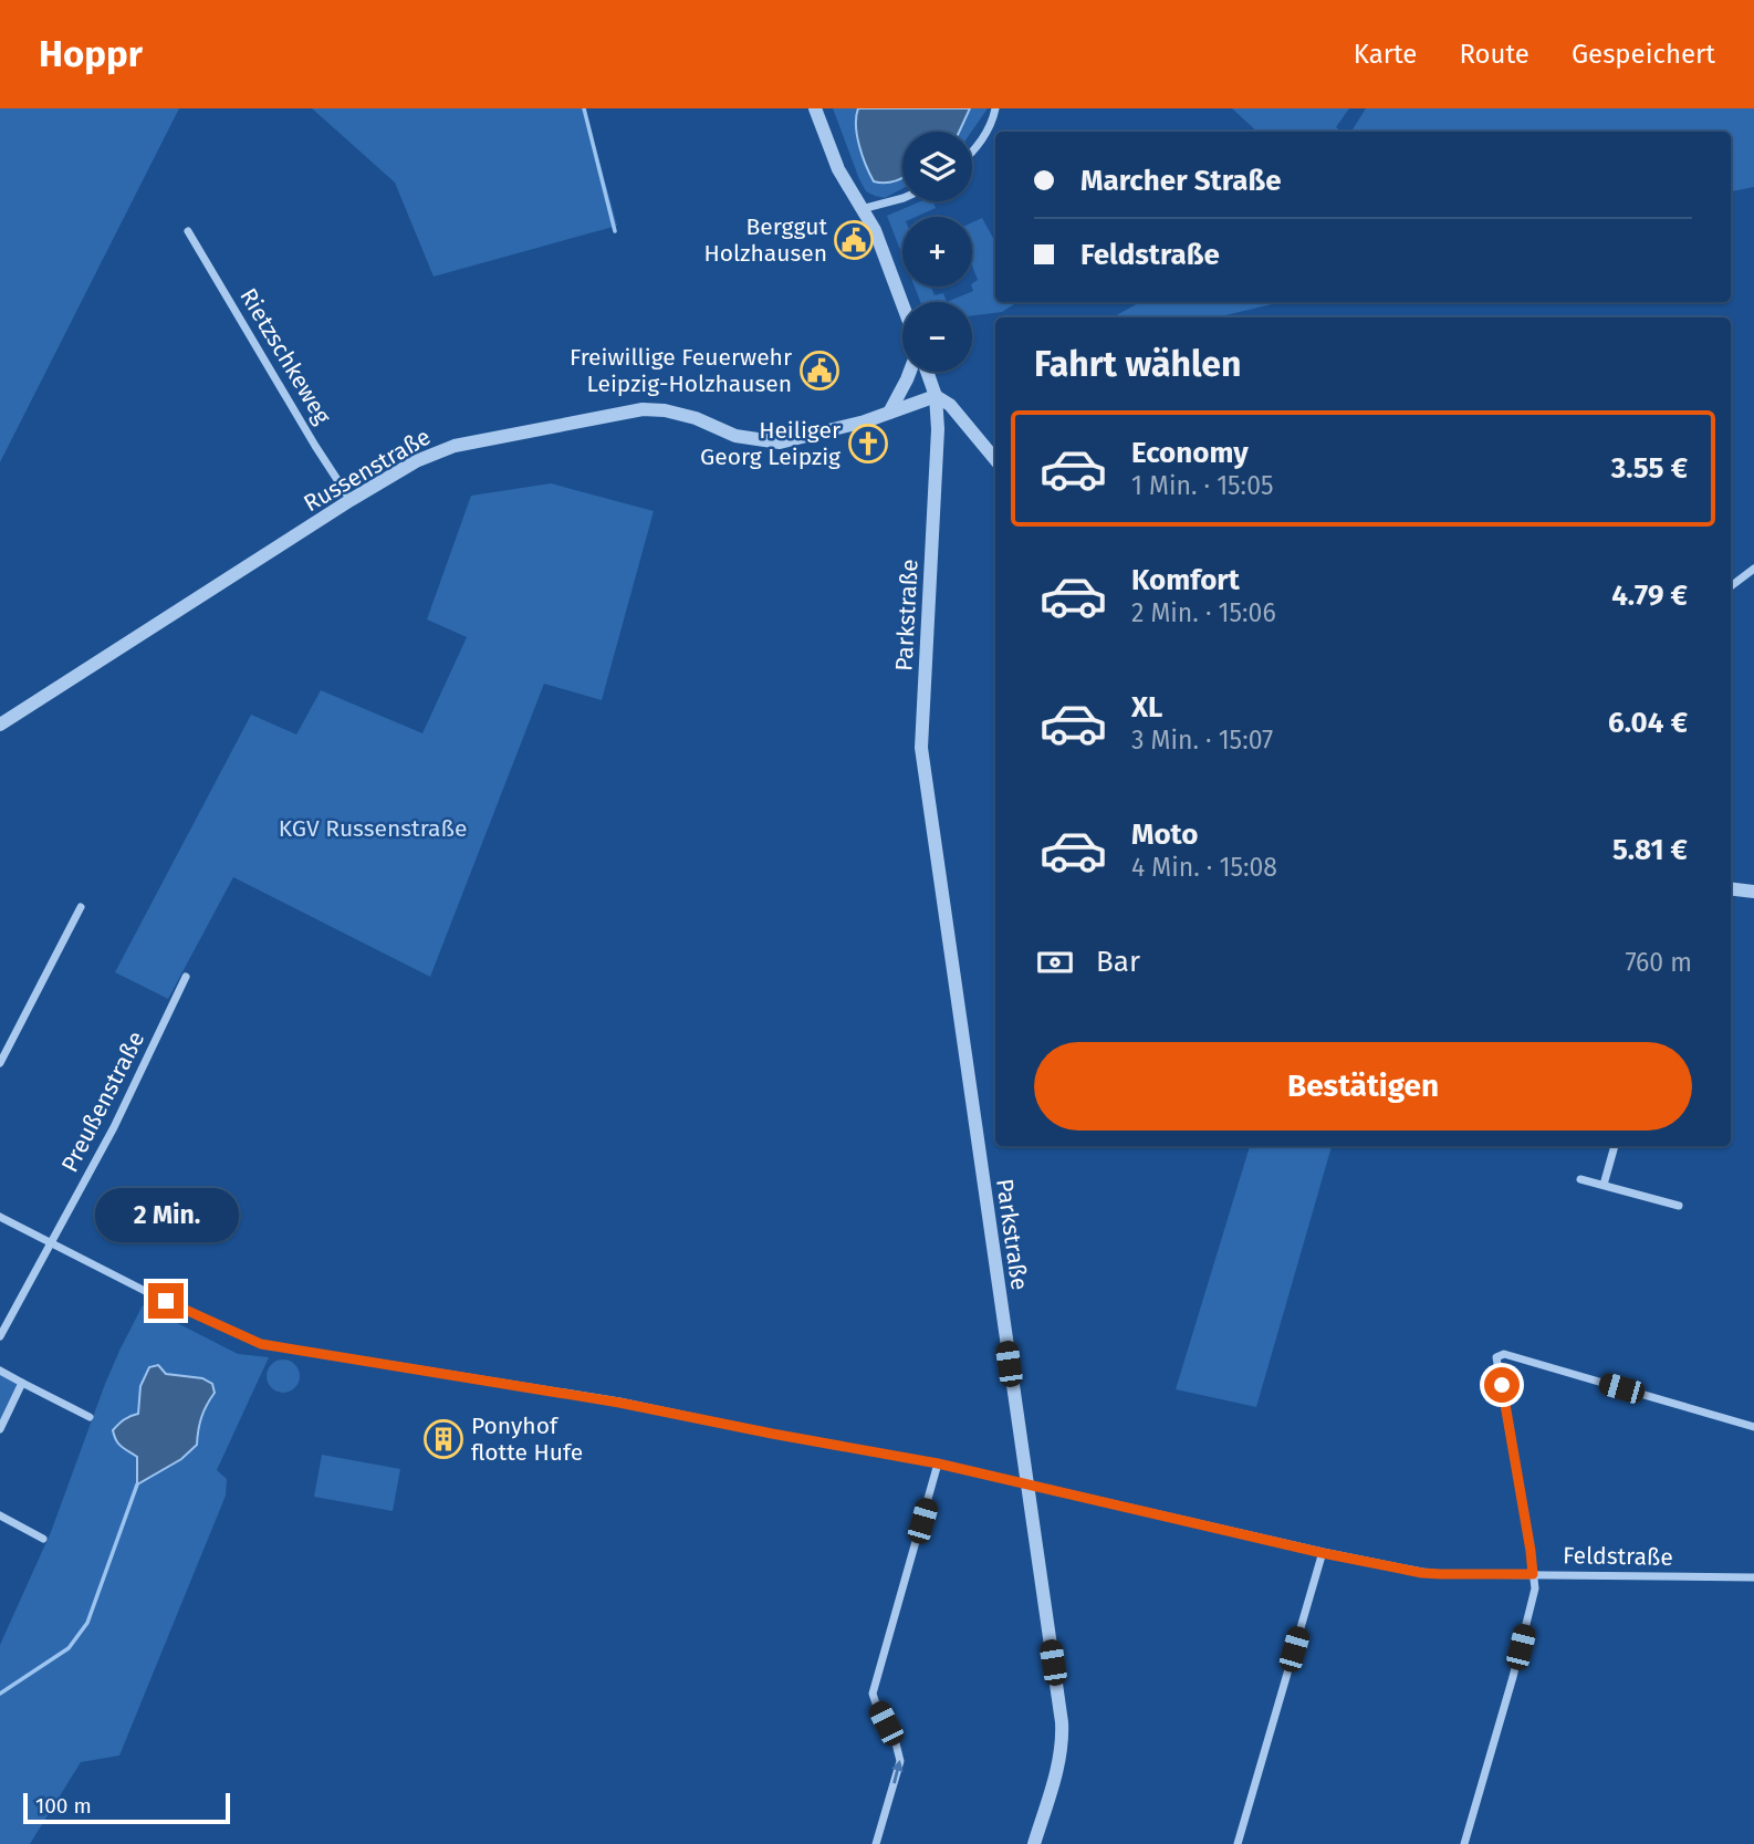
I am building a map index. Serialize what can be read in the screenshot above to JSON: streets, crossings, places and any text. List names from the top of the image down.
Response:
{
  "streets": {
    "street": [
      "Rietzschkeweg",
      "Russenstraße",
      "Parkstraße",
      "Preußenstraße",
      "Feldstraße"
    ]
  },
  "crossings": [
    ["Rietzschkeweg", "Russenstraße"],
    ["Russenstraße", "Parkstraße"],
    ["Parkstraße", "Feldstraße"],
    ["Preußenstraße", "Feldstraße"]
  ],
  "parks": ["KGV Russenstraße"],
  "places": {
    "public building": ["Berggut Holzhausen", "Freiwillige Feuerwehr Leipzig-Holzhausen"],
    "church": ["Heiliger Georg Leipzig"],
    "building": ["Ponyhof flotte Hufe"]
  },
  "scale_bar": "100 m",
  "page": {
    "header": "Hoppr",
    "nav": ["Karte", "Route", "Gespeichert"],
    "map_buttons": ["+", "−"],
    "banner": ["Marcher Straße", "Feldstraße"],
    "heading": "Fahrt wählen",
    "list": [
      {
        "name": "Economy",
        "note": "1 Min. · 15:05",
        "value": "3.55 €"
      },
      {
        "name": "Komfort",
        "note": "2 Min. · 15:06",
        "value": "4.79 €"
      },
      {
        "name": "XL",
        "note": "3 Min. · 15:07",
        "value": "6.04 €"
      },
      {
        "name": "Moto",
        "note": "4 Min. · 15:08",
        "value": "5.81 €"
      }
    ],
    "pay": ["Bar", "760 m"],
    "buttons": "Bestätigen",
    "bubble": "2 Min.",
    "scale": "100 m"
  }
}
